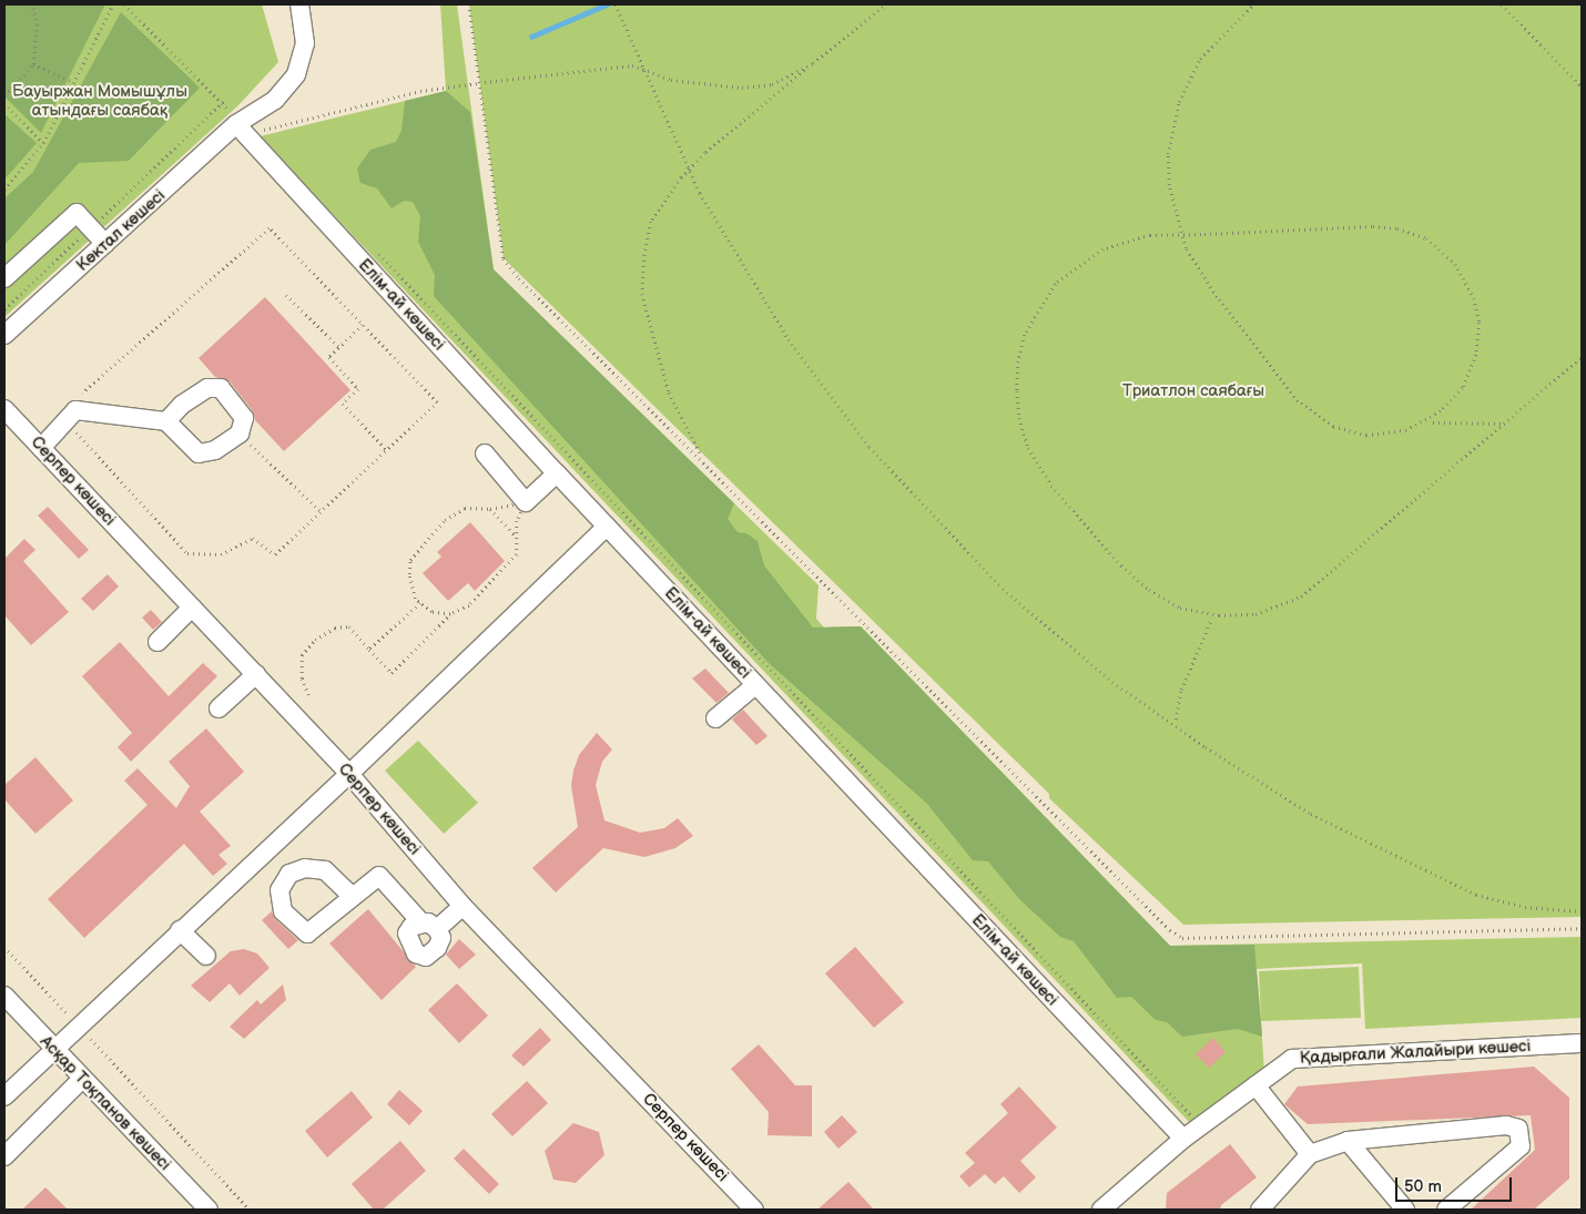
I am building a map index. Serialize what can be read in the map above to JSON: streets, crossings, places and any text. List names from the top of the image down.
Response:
{
  "streets": {
    "street": [
      "Көктал көшесі",
      "Елім-ай көшесі",
      "Серпер көшесі",
      "Қадырғали Жалайыри көшесі",
      "Асқар Тоқпанов көшесі"
    ]
  },
  "crossings": [
    ["Көктал көшесі", "Елім-ай көшесі"],
    ["Елім-ай көшесі", "Қадырғали Жалайыри көшесі"]
  ],
  "parks": ["Бауыржан Момышұлы атындағы саябақ", "Триатлон саябағы"],
  "scale_bar": "50 m"
}
